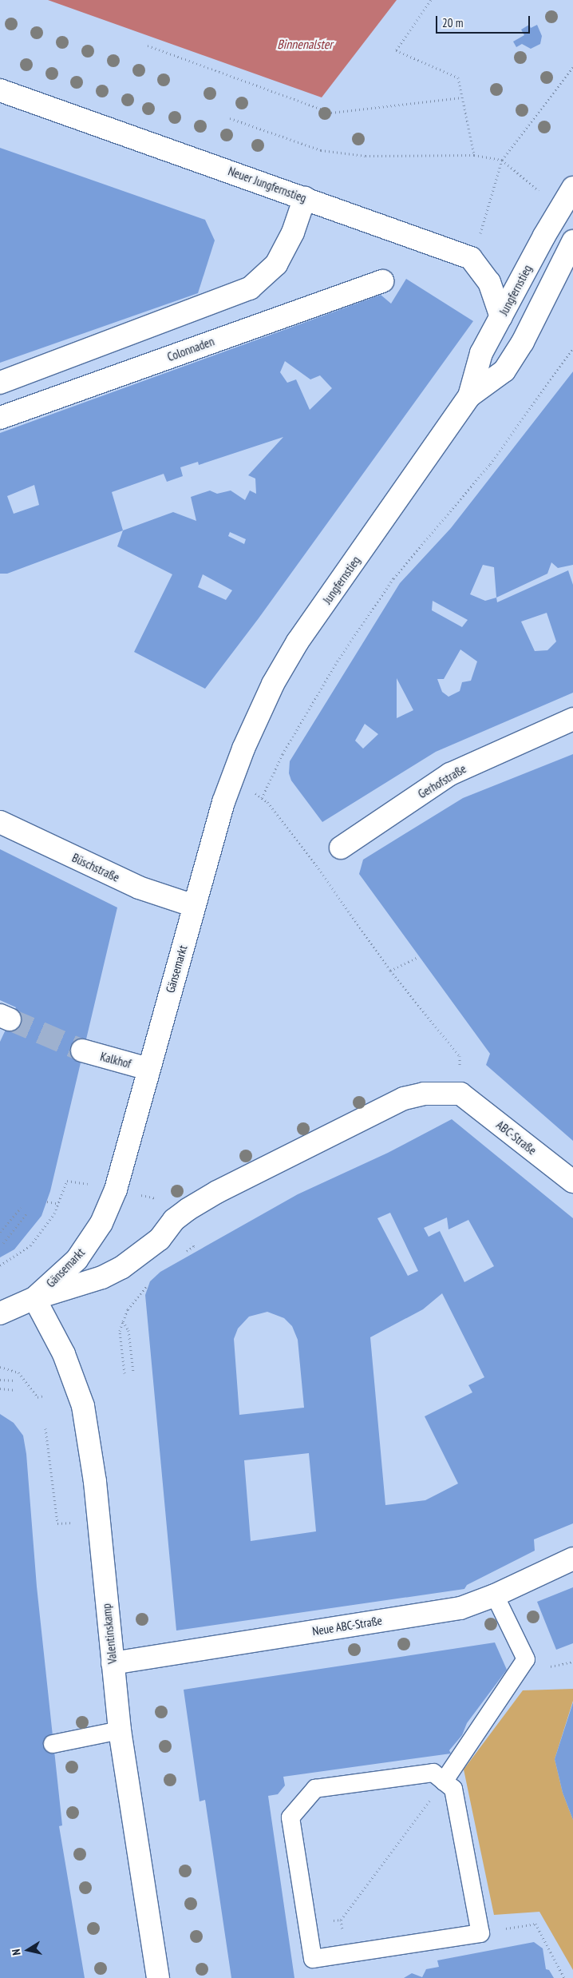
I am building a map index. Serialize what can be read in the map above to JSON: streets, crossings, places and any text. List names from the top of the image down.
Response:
{
  "streets": {
    "street": [
      "Neuer Jungfernstieg",
      "Jungfernstieg",
      "Colonnaden",
      "Gerhofstraße",
      "Büschstraße",
      "Gänsemarkt",
      "Kalkhof",
      "ABC-Straße",
      "Neue ABC-Straße",
      "Valentinskamp"
    ]
  },
  "crossings": [
    ["Neuer Jungfernstieg", "Jungfernstieg"],
    ["Jungfernstieg", "Gänsemarkt"],
    ["Büschstraße", "Gänsemarkt"],
    ["Gänsemarkt", "Kalkhof"],
    ["Gänsemarkt", "ABC-Straße"],
    ["Gänsemarkt", "Valentinskamp"],
    ["Neue ABC-Straße", "Valentinskamp"]
  ],
  "water": ["Binnenalster"],
  "scale_bar": "20 m",
  "north": "left"
}
